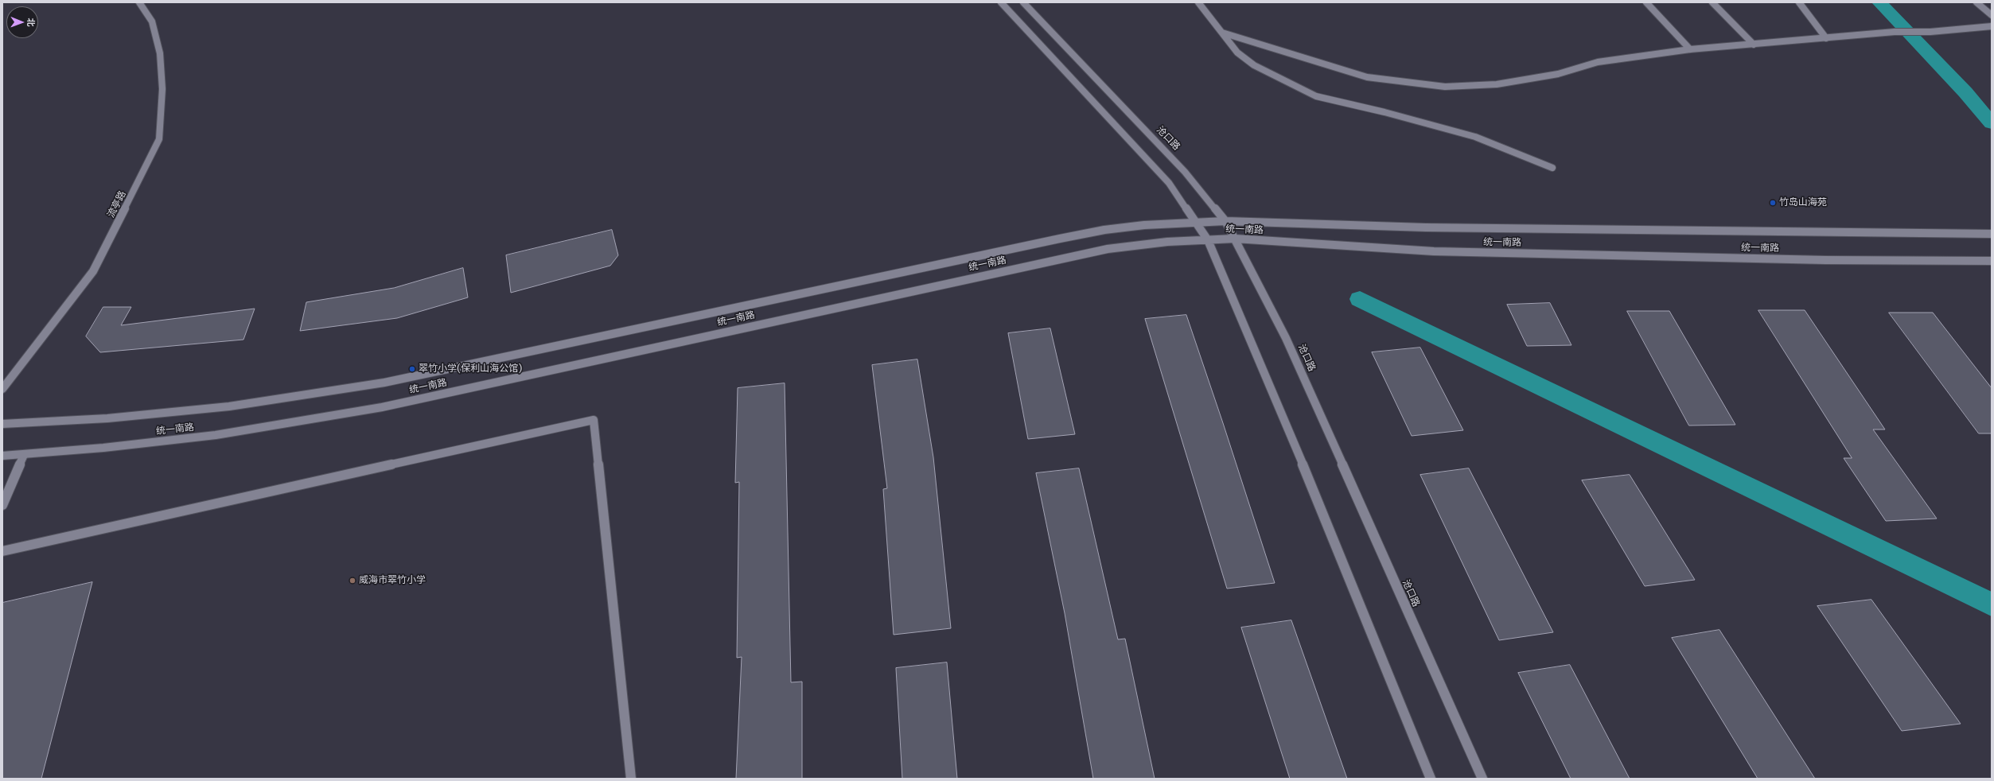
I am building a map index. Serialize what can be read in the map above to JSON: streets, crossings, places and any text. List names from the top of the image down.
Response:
{
  "streets": {
    "street": ["沧口路", "流亭路", "统一南路"]
  },
  "crossings": [
    ["沧口路", "统一南路"]
  ],
  "places": ["竹岛山海苑", "翠竹小学(保利山海公馆)", "威海市翠竹小学"],
  "north": "right"
}
